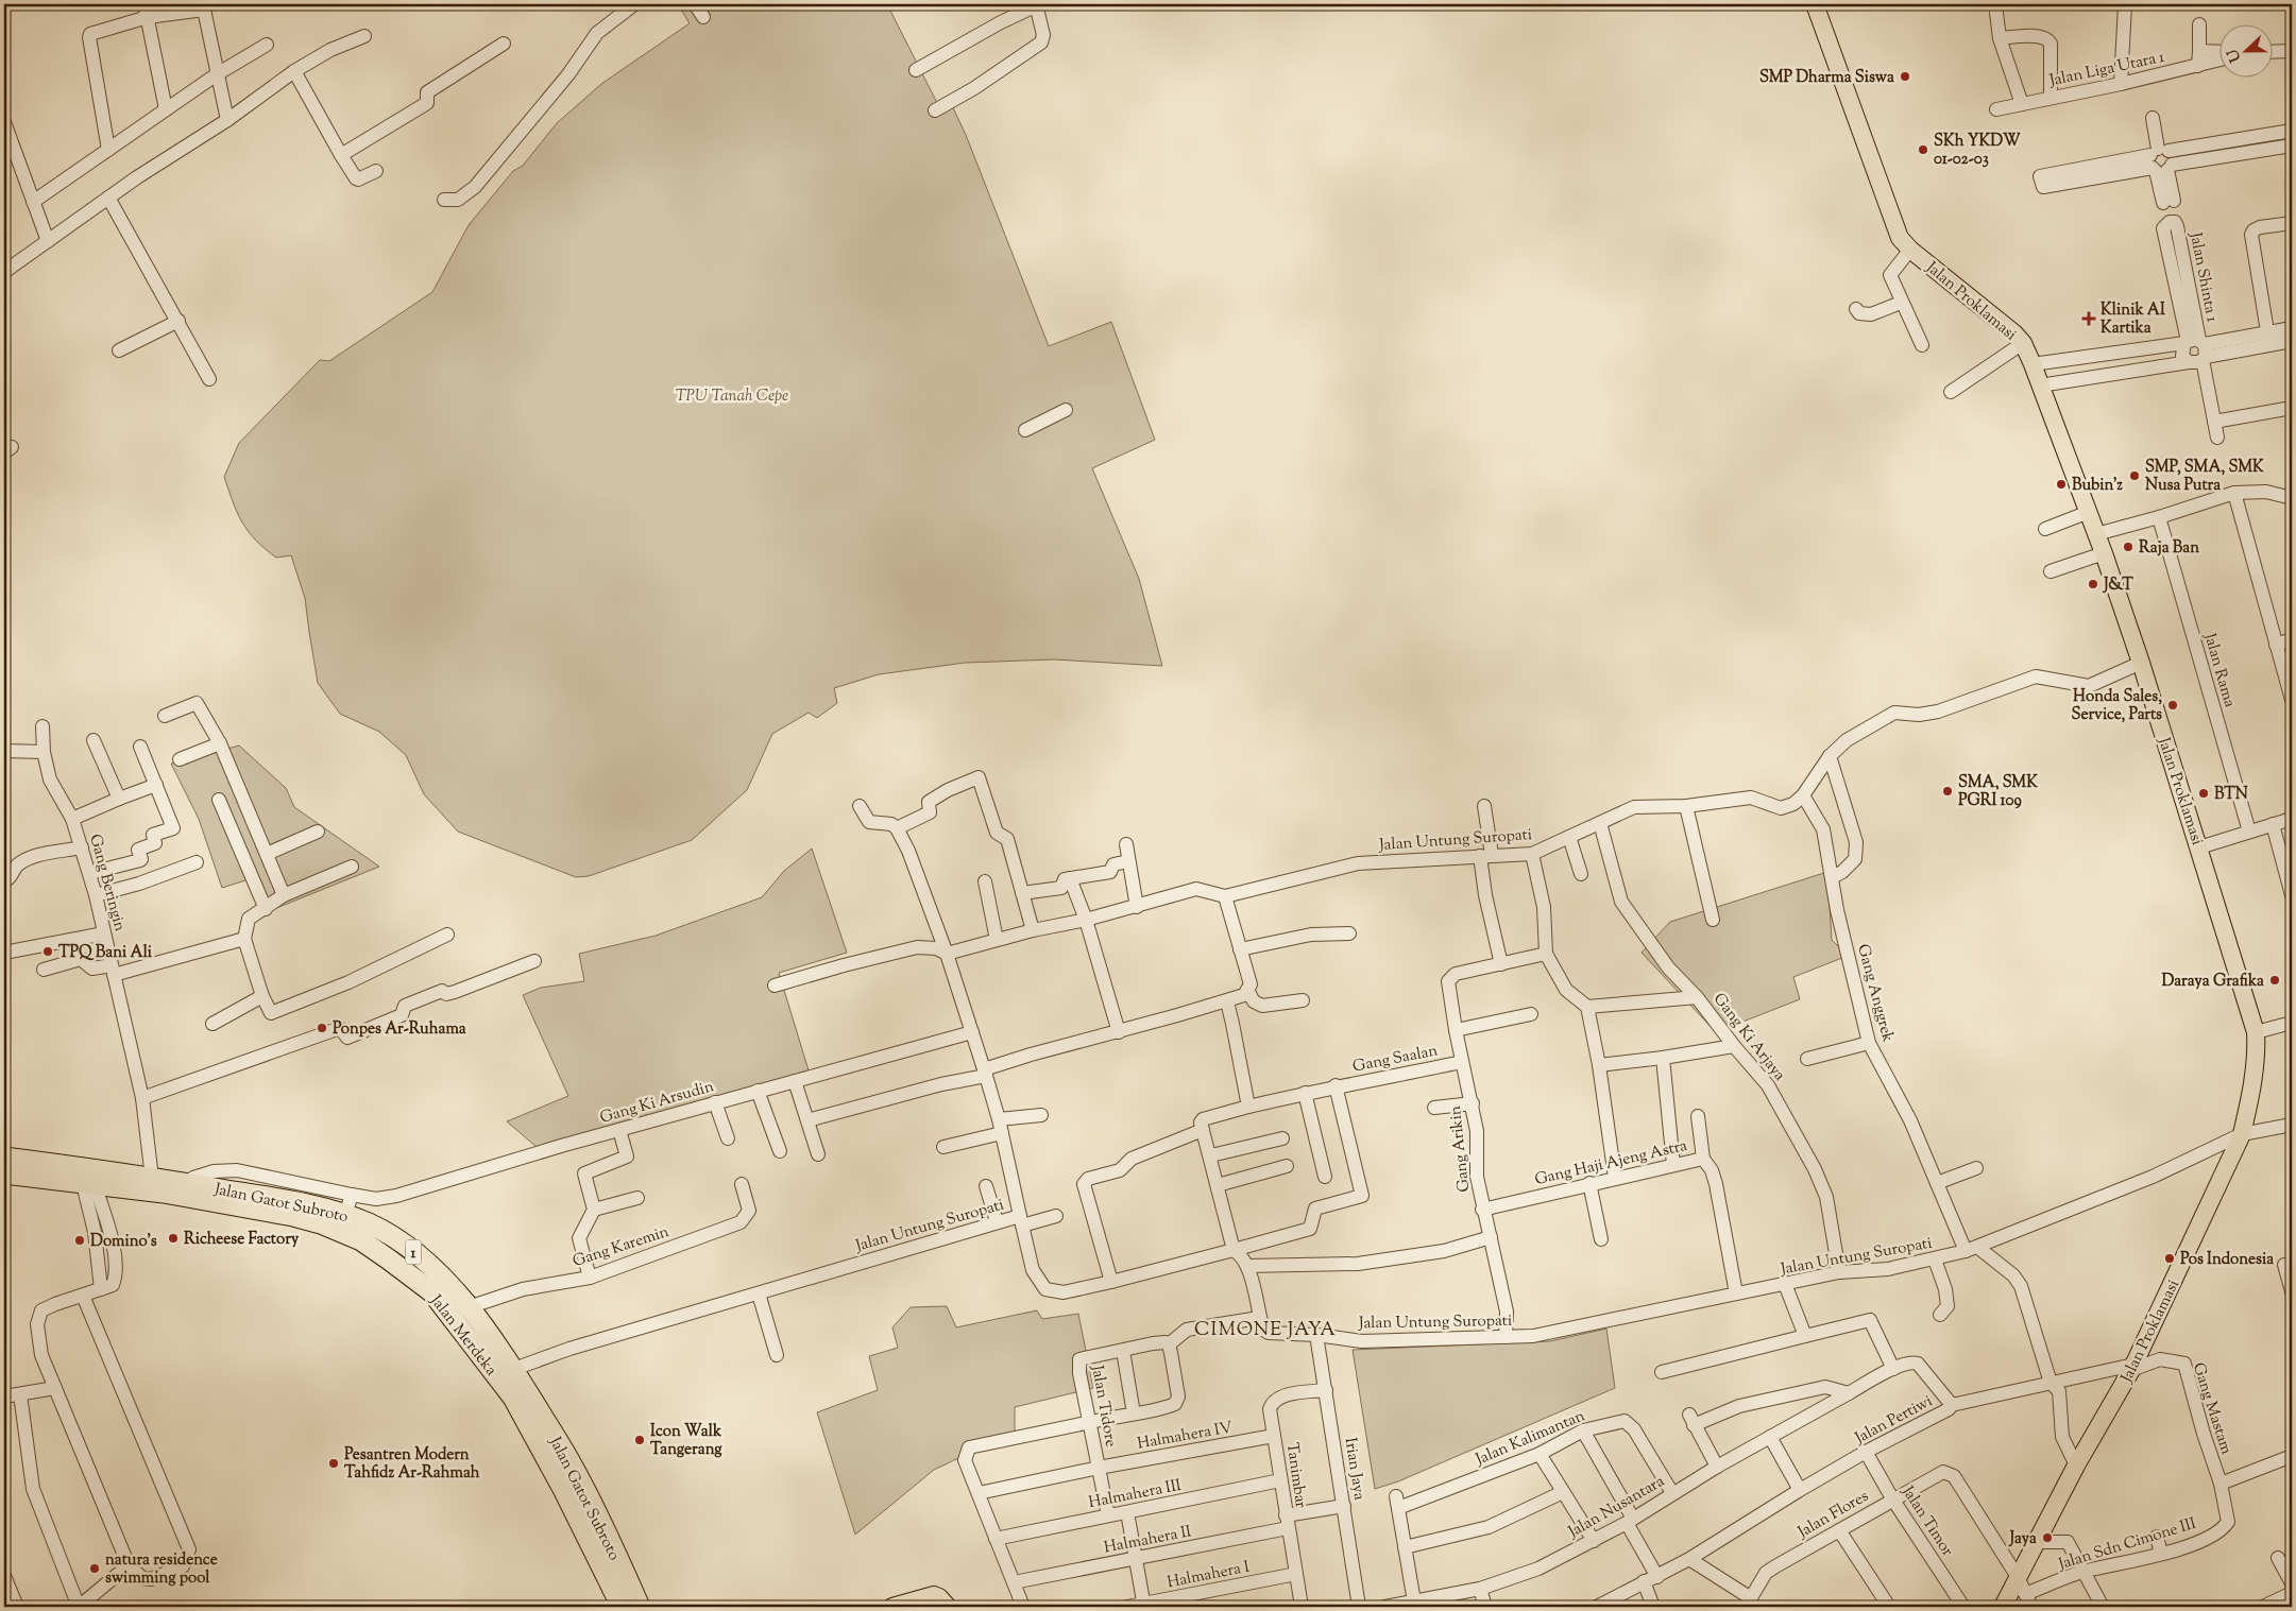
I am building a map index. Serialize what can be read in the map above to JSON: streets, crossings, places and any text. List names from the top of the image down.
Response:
{
  "streets": {
    "highway": ["Jalan Gatot Subroto", "1", "Jalan Merdeka"],
    "main road": ["Jalan Proklamasi"],
    "street": [
      "Jalan Liga Utara 1",
      "Jalan Shinta 1",
      "Jalan Rama",
      "Jalan Untung Suropati",
      "Gang Beringin",
      "Gang Anggrek",
      "Gang Ki Arjaya",
      "Gang Saalan",
      "Gang Ki Arsudin",
      "Gang Arikin",
      "Gang Haji Ajeng Astra",
      "Gang Karemin",
      "Jalan Tidore",
      "Gang Mastam",
      "Jalan Pertiwi",
      "Halmahera IV",
      "Jalan Kalimantan",
      "Irian Jaya",
      "Tanimbar",
      "Halmahera III",
      "Jalan Nusantara",
      "Jalan Flores",
      "Jalan Timor",
      "Halmahera II",
      "Jalan Sdn Cimone III",
      "Halmahera I"
    ]
  },
  "crossings": [
    ["Jalan Proklamasi", "Jalan Untung Suropati"],
    ["Jalan Proklamasi", "Gang Mastam"],
    ["Jalan Proklamasi", "Jalan Flores"],
    ["Jalan Untung Suropati", "Gang Anggrek"],
    ["Jalan Untung Suropati", "Gang Ki Arjaya"],
    ["Jalan Untung Suropati", "Gang Saalan"],
    ["Jalan Untung Suropati", "Gang Arikin"],
    ["Jalan Untung Suropati", "Gang Haji Ajeng Astra"],
    ["Jalan Untung Suropati", "Jalan Gatot Subroto"],
    ["Jalan Untung Suropati", "Irian Jaya"],
    ["Gang Beringin", "Jalan Gatot Subroto"],
    ["Gang Beringin", "Jalan Merdeka"],
    ["Gang Saalan", "Gang Arikin"],
    ["Gang Ki Arsudin", "Jalan Gatot Subroto"],
    ["Gang Arikin", "Gang Haji Ajeng Astra"],
    ["Jalan Gatot Subroto", "Gang Karemin"],
    ["Jalan Gatot Subroto", "Jalan Merdeka"],
    ["Jalan Tidore", "Halmahera IV"],
    ["Jalan Tidore", "Halmahera III"],
    ["Gang Mastam", "Jalan Sdn Cimone III"],
    ["Jalan Pertiwi", "Jalan Nusantara"],
    ["Jalan Pertiwi", "Jalan Timor"],
    ["Halmahera IV", "Tanimbar"],
    ["Jalan Kalimantan", "Jalan Nusantara"],
    ["Irian Jaya", "Tanimbar"],
    ["Irian Jaya", "Halmahera II"],
    ["Tanimbar", "Halmahera III"],
    ["Tanimbar", "Halmahera II"],
    ["Tanimbar", "Halmahera I"],
    ["Jalan Flores", "Jalan Timor"]
  ],
  "districts": ["CIMONE JAYA"],
  "parks": ["TPU Tanah Cepe"],
  "places": {
    "other": [
      "SMP Dharma Siswa",
      "SKh YKDW 01-02-03",
      "SMP, SMA, SMK Nusa Putra",
      "Bubin’z",
      "Raja Ban",
      "J&T",
      "Honda Sales, Service, Parts",
      "SMA, SMK PGRI 109",
      "BTN",
      "TPQ Bani Ali",
      "Daraya Grafika",
      "Ponpes Ar-Ruhama",
      "Richeese Factory",
      "Domino's",
      "Pos Indonesia",
      "Icon Walk Tangerang",
      "Pesantren Modern Tahfidz Ar-Rahmah",
      "Jaya",
      "natura residence swimming pool"
    ],
    "health": ["Klinik AI Kartika"]
  },
  "north": "left"
}
